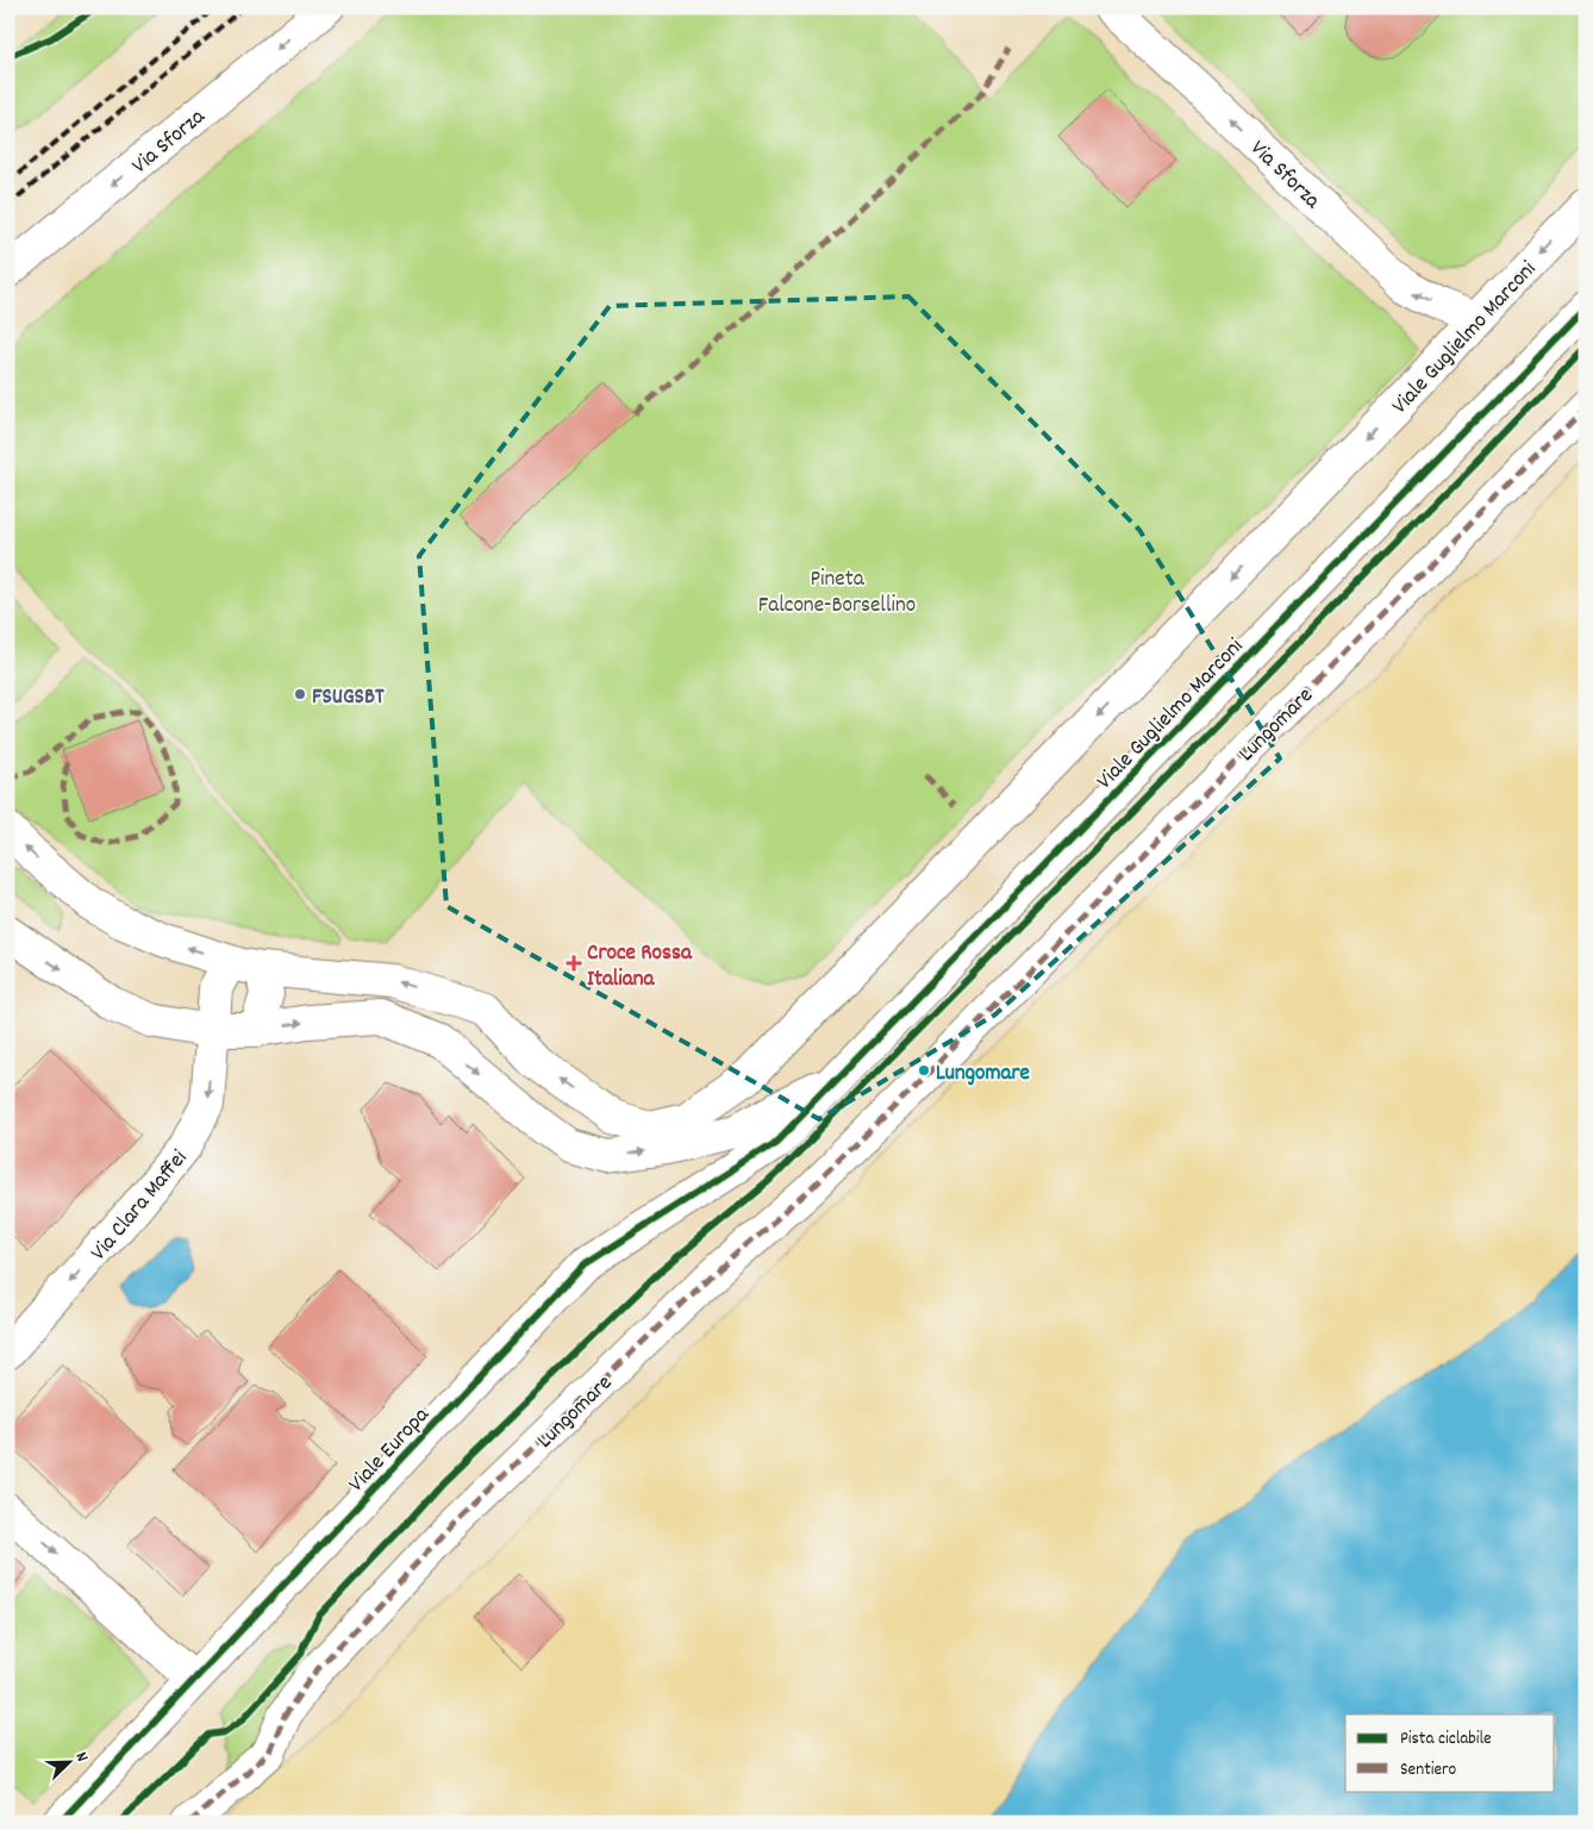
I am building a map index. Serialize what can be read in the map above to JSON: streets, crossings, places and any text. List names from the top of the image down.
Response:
{
  "streets": {
    "street": [
      "Via Sforza",
      "Viale Guglielmo Marconi",
      "Lungomare",
      "Via Clara Maffei",
      "Viale Europa"
    ]
  },
  "crossings": [
    ["Via Sforza", "Viale Guglielmo Marconi"],
    ["Viale Guglielmo Marconi", "Via Clara Maffei"],
    ["Viale Guglielmo Marconi", "Viale Europa"]
  ],
  "one_way": ["Via Clara Maffei"],
  "parks": ["Pineta Falcone-Borsellino"],
  "places": {
    "other": ["FSUGSBT", "Lungomare"],
    "health": ["Croce Rossa Italiana"]
  },
  "legend": ["Pista ciclabile", "Sentiero"],
  "north": "top right"
}
